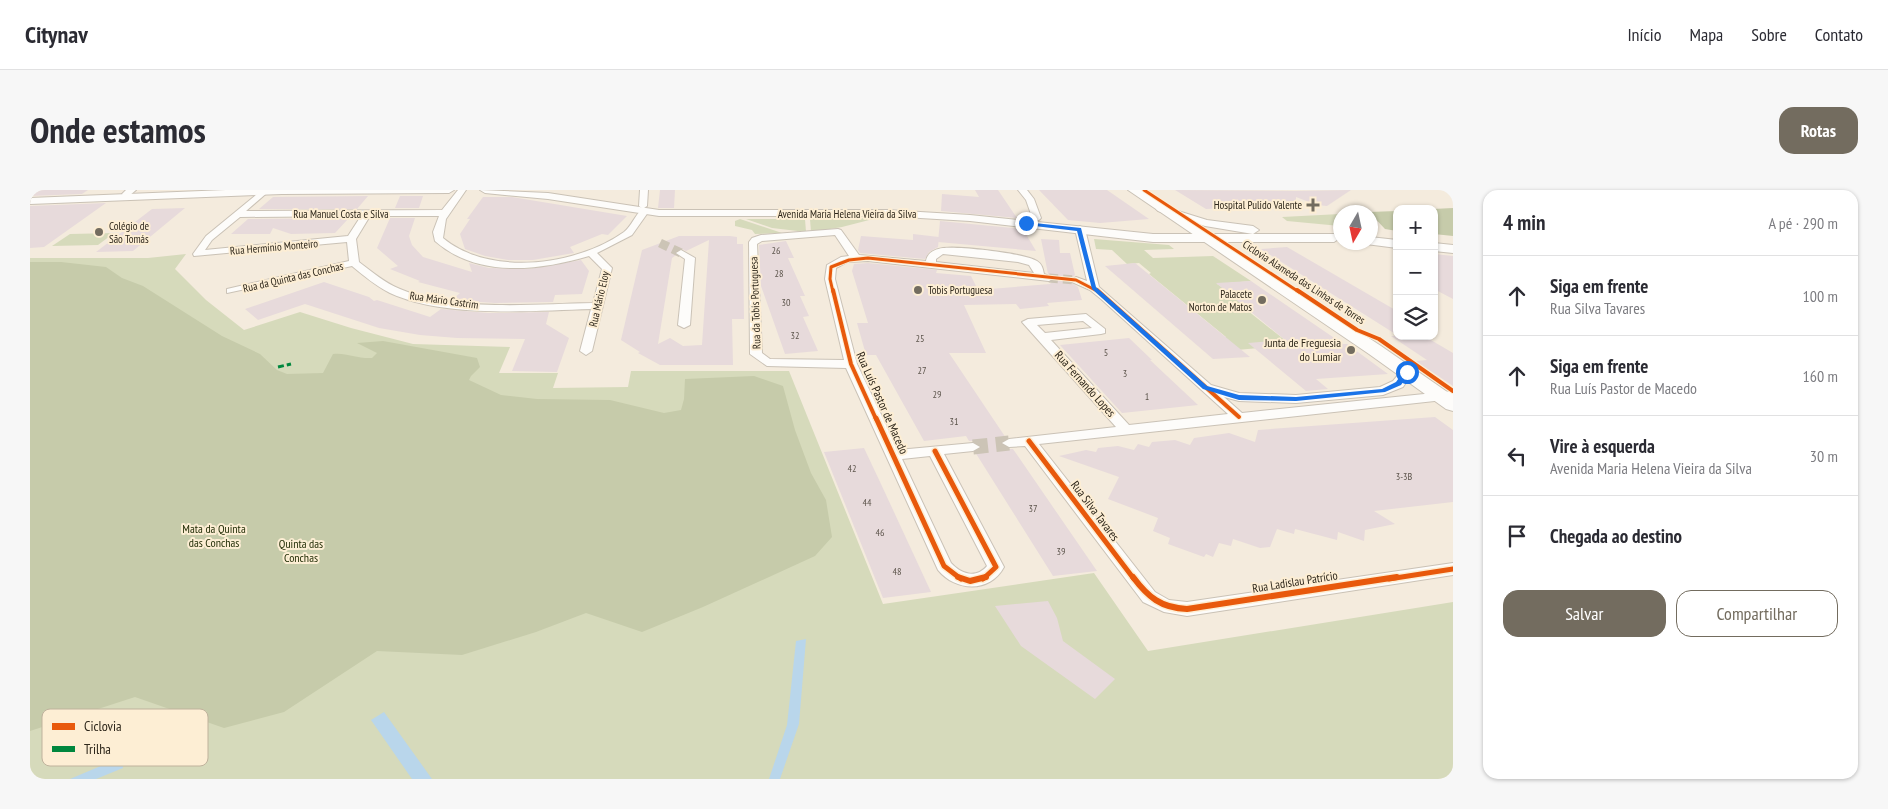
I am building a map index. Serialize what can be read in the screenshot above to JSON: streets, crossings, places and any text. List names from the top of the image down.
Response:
{
  "streets": {
    "street": [
      "Rua Manuel Costa e Silva",
      "Avenida Maria Helena Vieira da Silva",
      "Rua Hermínio Monteiro",
      "Rua da Quinta das Conchas",
      "Rua Mário Eloy",
      "Rua Mário Castrim",
      "Rua da Tobis Portuguesa",
      "Rua Fernando Lopes",
      "Rua Luís Pastor de Macedo",
      "Rua Silva Tavares",
      "Rua Ladislau Patrício"
    ],
    "cycle path": ["Ciclovia Alameda das Linhas de Torres"]
  },
  "crossings": [
    ["Rua Manuel Costa e Silva", "Rua Hermínio Monteiro"],
    ["Rua da Quinta das Conchas", "Rua Mário Castrim"],
    ["Rua Mário Eloy", "Rua Mário Castrim"],
    ["Rua da Tobis Portuguesa", "Rua Luís Pastor de Macedo"],
    ["Rua Silva Tavares", "Rua Ladislau Patrício"]
  ],
  "parks": ["Mata da Quinta das Conchas", "Quinta das Conchas"],
  "places": {
    "health": ["Hospital Pulido Valente"],
    "other": [
      "Colégio de São Tomás",
      "Tobis Portuguesa",
      "Palacete Norton de Matos",
      "Junta de Freguesia do Lumiar"
    ]
  },
  "house_numbers": [
    "26",
    "28",
    "30",
    "32",
    "25",
    "5",
    "27",
    "3",
    "29",
    "1",
    "31",
    "42",
    "3-3B",
    "44",
    "37",
    "46",
    "39",
    "48"
  ],
  "legend": ["Ciclovia", "Trilha"],
  "north": "bottom",
  "page": {
    "header": "Citynav",
    "nav": [
      "Início",
      "Mapa",
      "Sobre",
      "Contato"
    ],
    "title": "Onde estamos",
    "buttons": [
      "Rotas",
      ["Salvar", "Compartilhar"]
    ],
    "heading": ["4 min", "A pé · 290 m"],
    "map_buttons": ["+", "−"],
    "list": [
      ["Siga em frente", "Rua Silva Tavares", "100 m"],
      ["Siga em frente", "Rua Luís Pastor de Macedo", "160 m"],
      ["Vire à esquerda", "Avenida Maria Helena Vieira da Silva", "30 m"],
      "Chegada ao destino"
    ]
  }
}
